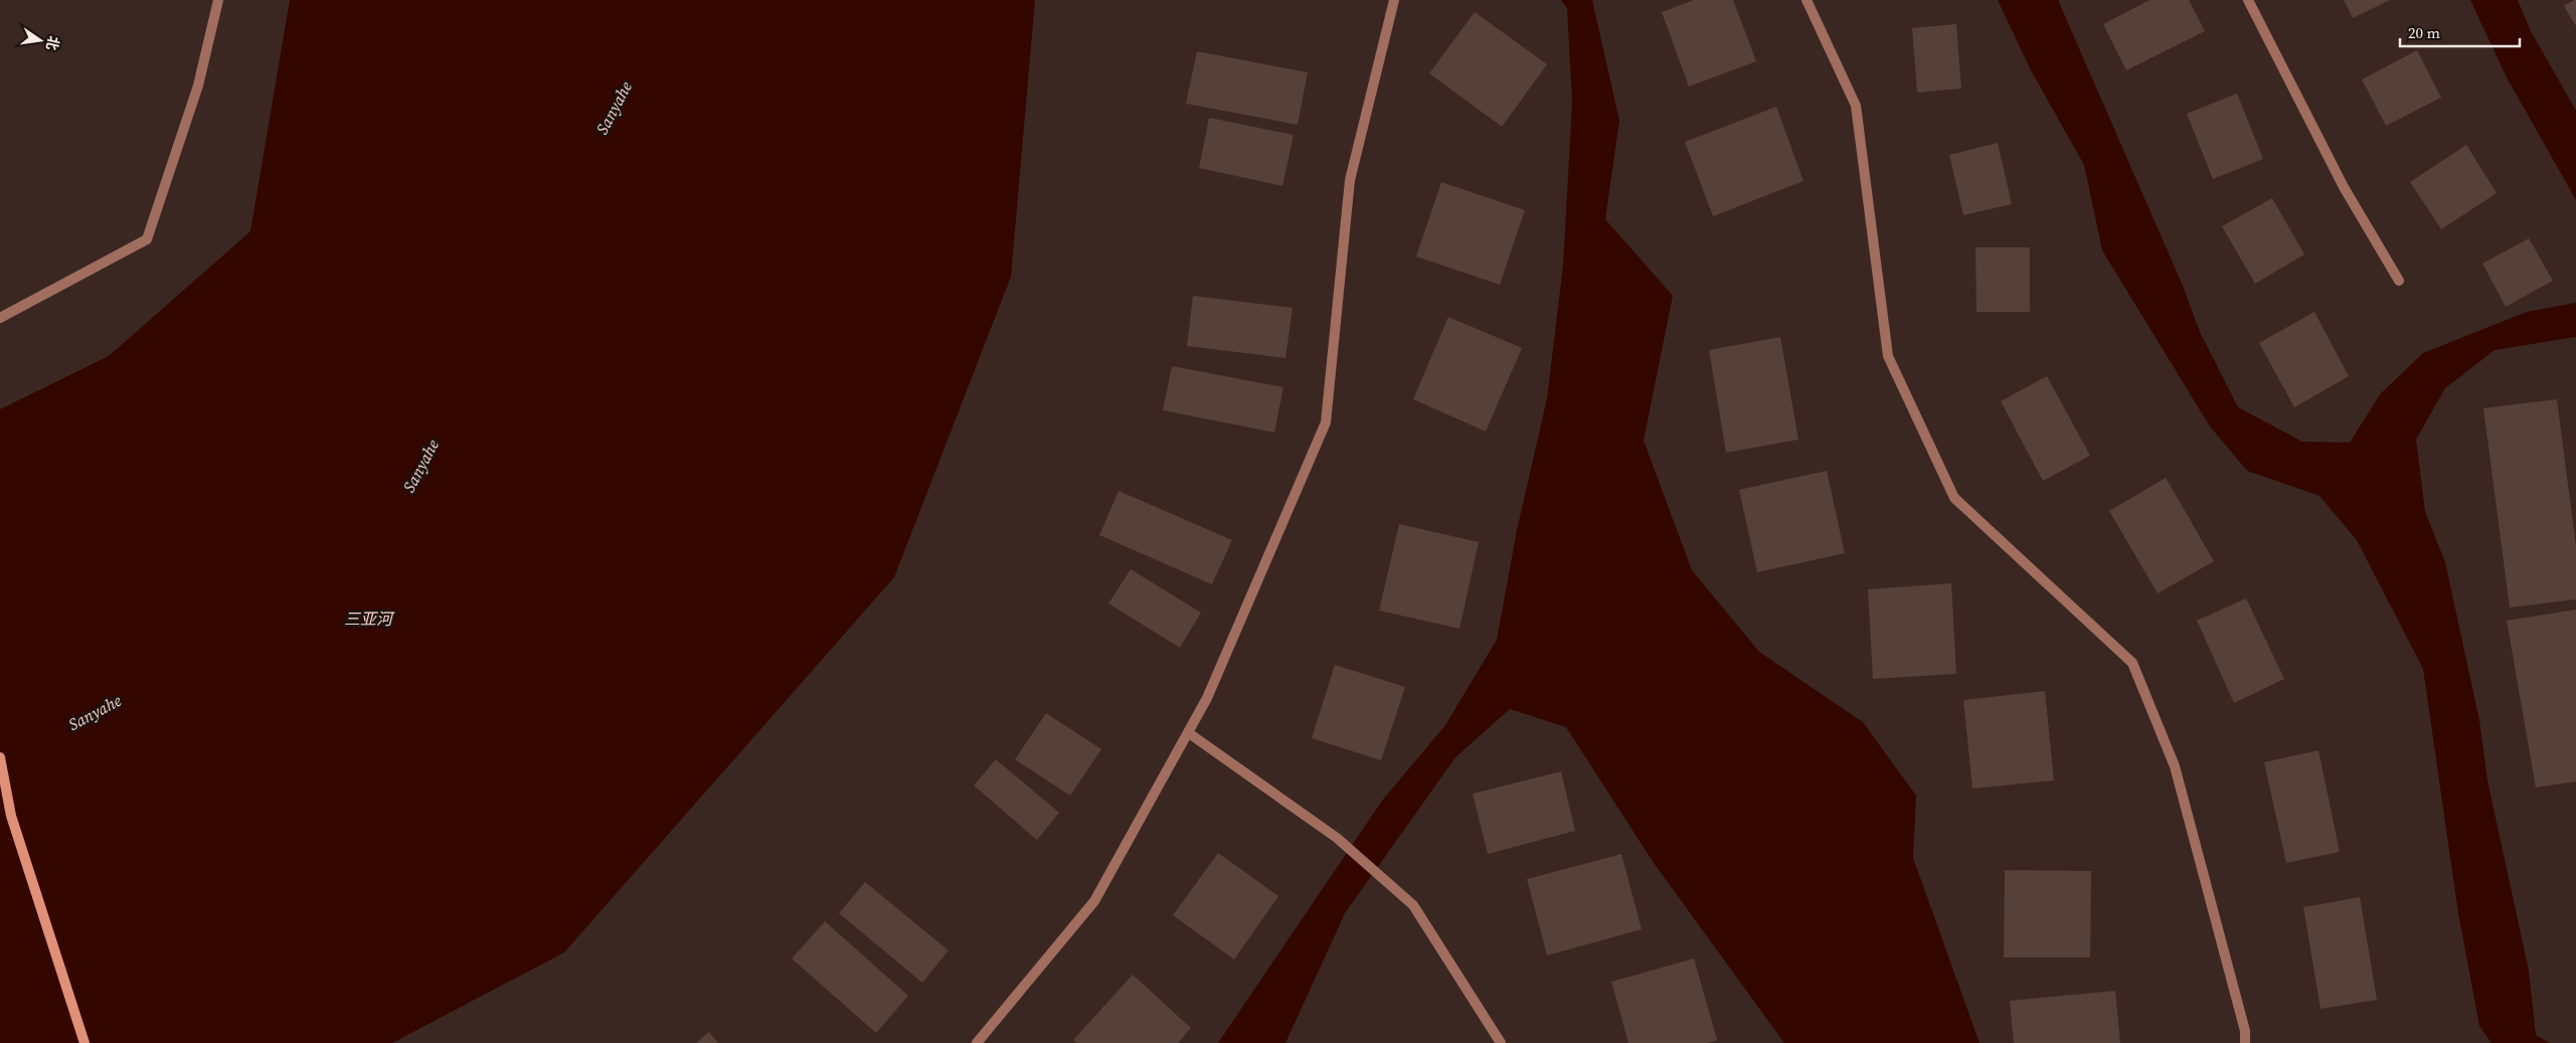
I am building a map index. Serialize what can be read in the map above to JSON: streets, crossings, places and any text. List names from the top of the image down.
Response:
{
  "water": ["Sanyahe", "三亚河"],
  "scale_bar": "20 m",
  "north": "right"
}
